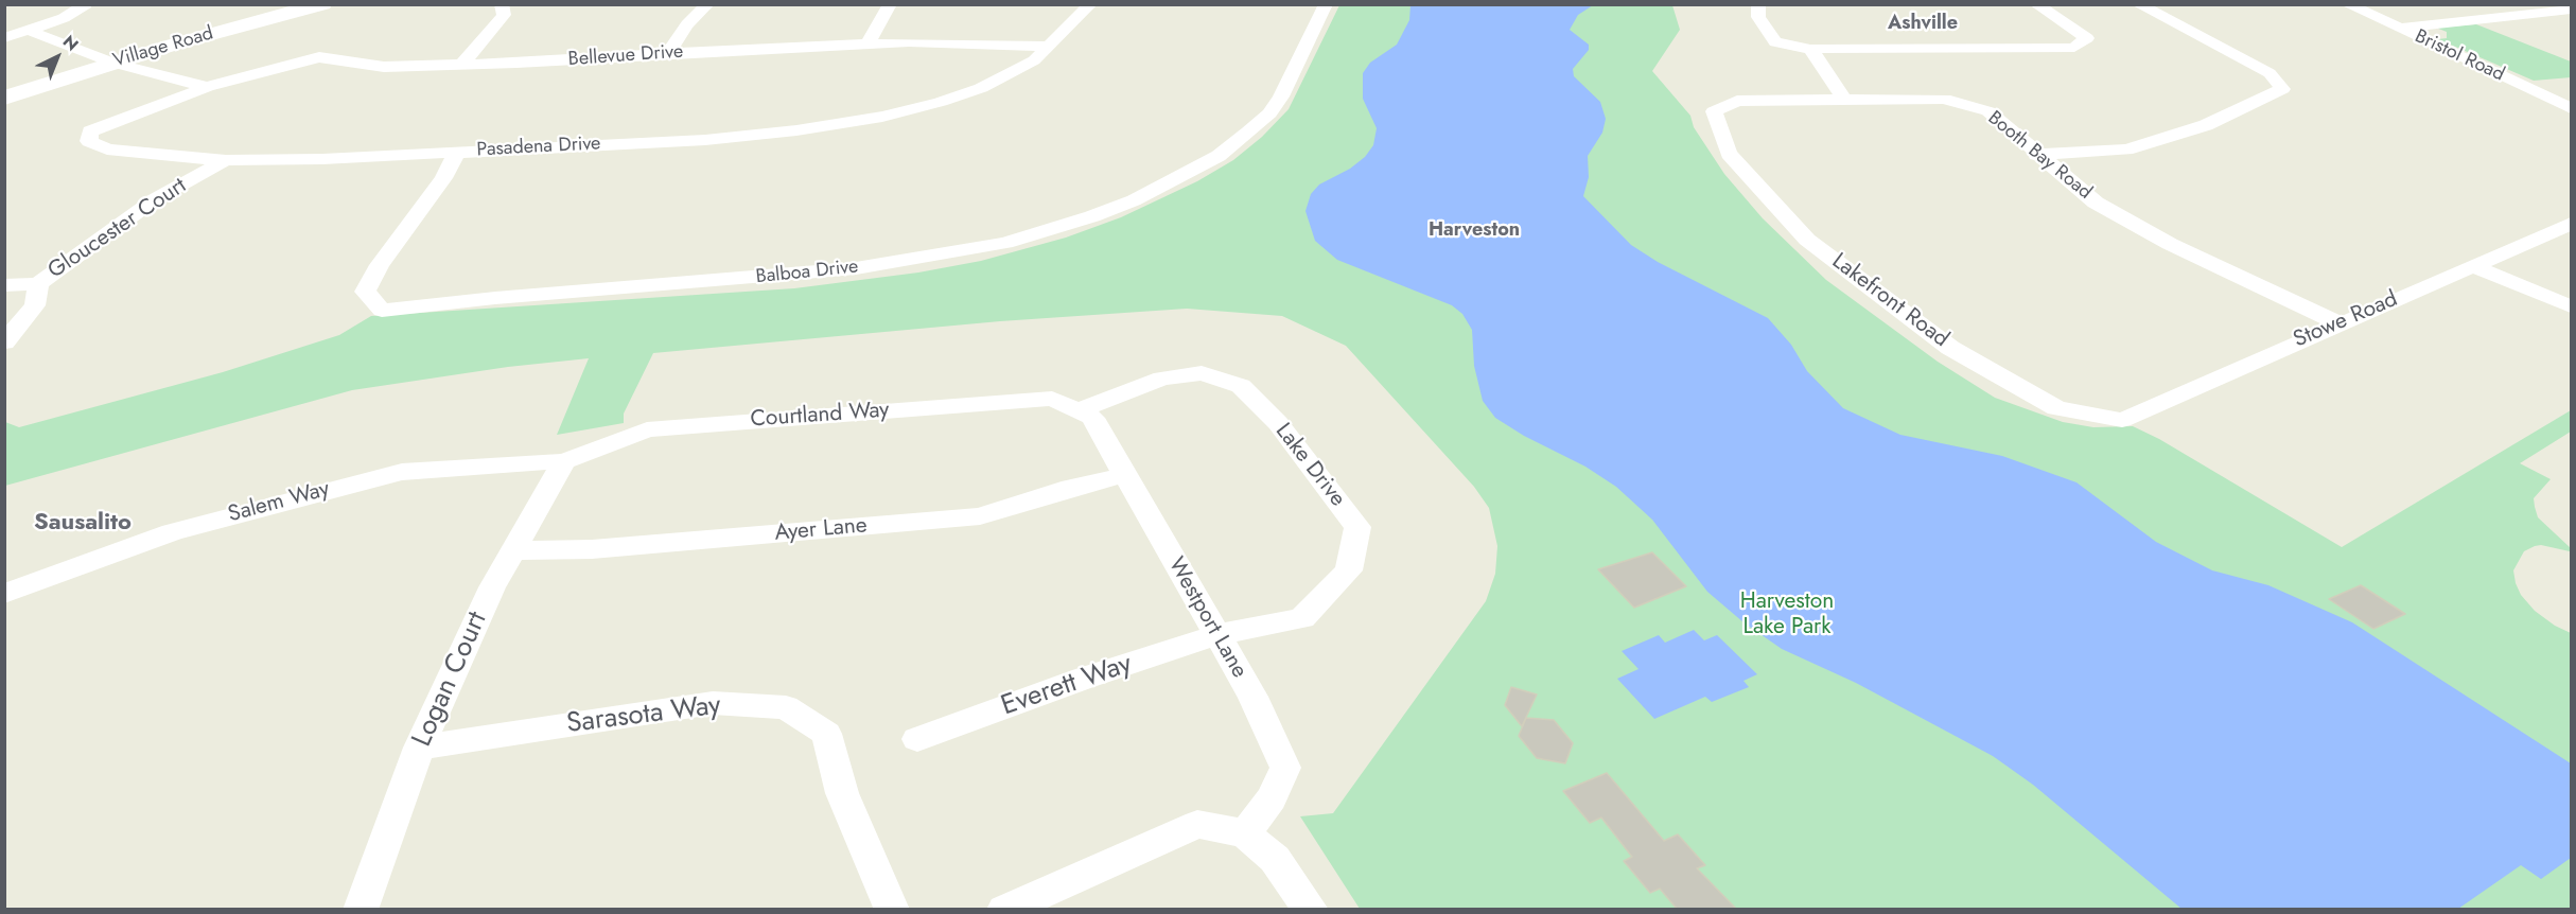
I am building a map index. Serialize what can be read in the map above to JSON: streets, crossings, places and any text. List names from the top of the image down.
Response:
{
  "streets": {
    "street": [
      "Village Road",
      "Bellevue Drive",
      "Bristol Road",
      "Pasadena Drive",
      "Booth Bay Road",
      "Gloucester Court",
      "Balboa Drive",
      "Lakefront Road",
      "Stowe Road",
      "Courtland Way",
      "Lake Drive",
      "Salem Way",
      "Ayer Lane",
      "Westport Lane",
      "Logan Court",
      "Everett Way",
      "Sarasota Way"
    ]
  },
  "crossings": [
    ["Bellevue Drive", "Pasadena Drive"],
    ["Pasadena Drive", "Gloucester Court"],
    ["Pasadena Drive", "Balboa Drive"],
    ["Booth Bay Road", "Lakefront Road"],
    ["Booth Bay Road", "Stowe Road"],
    ["Lakefront Road", "Stowe Road"],
    ["Courtland Way", "Lake Drive"],
    ["Courtland Way", "Salem Way"],
    ["Courtland Way", "Westport Lane"],
    ["Courtland Way", "Logan Court"],
    ["Lake Drive", "Westport Lane"],
    ["Lake Drive", "Everett Way"],
    ["Salem Way", "Logan Court"],
    ["Ayer Lane", "Westport Lane"],
    ["Ayer Lane", "Logan Court"],
    ["Westport Lane", "Everett Way"],
    ["Logan Court", "Sarasota Way"]
  ],
  "districts": ["Ashville", "Harveston", "Sausalito"],
  "parks": ["Harveston Lake Park"],
  "north": "top right"
}
